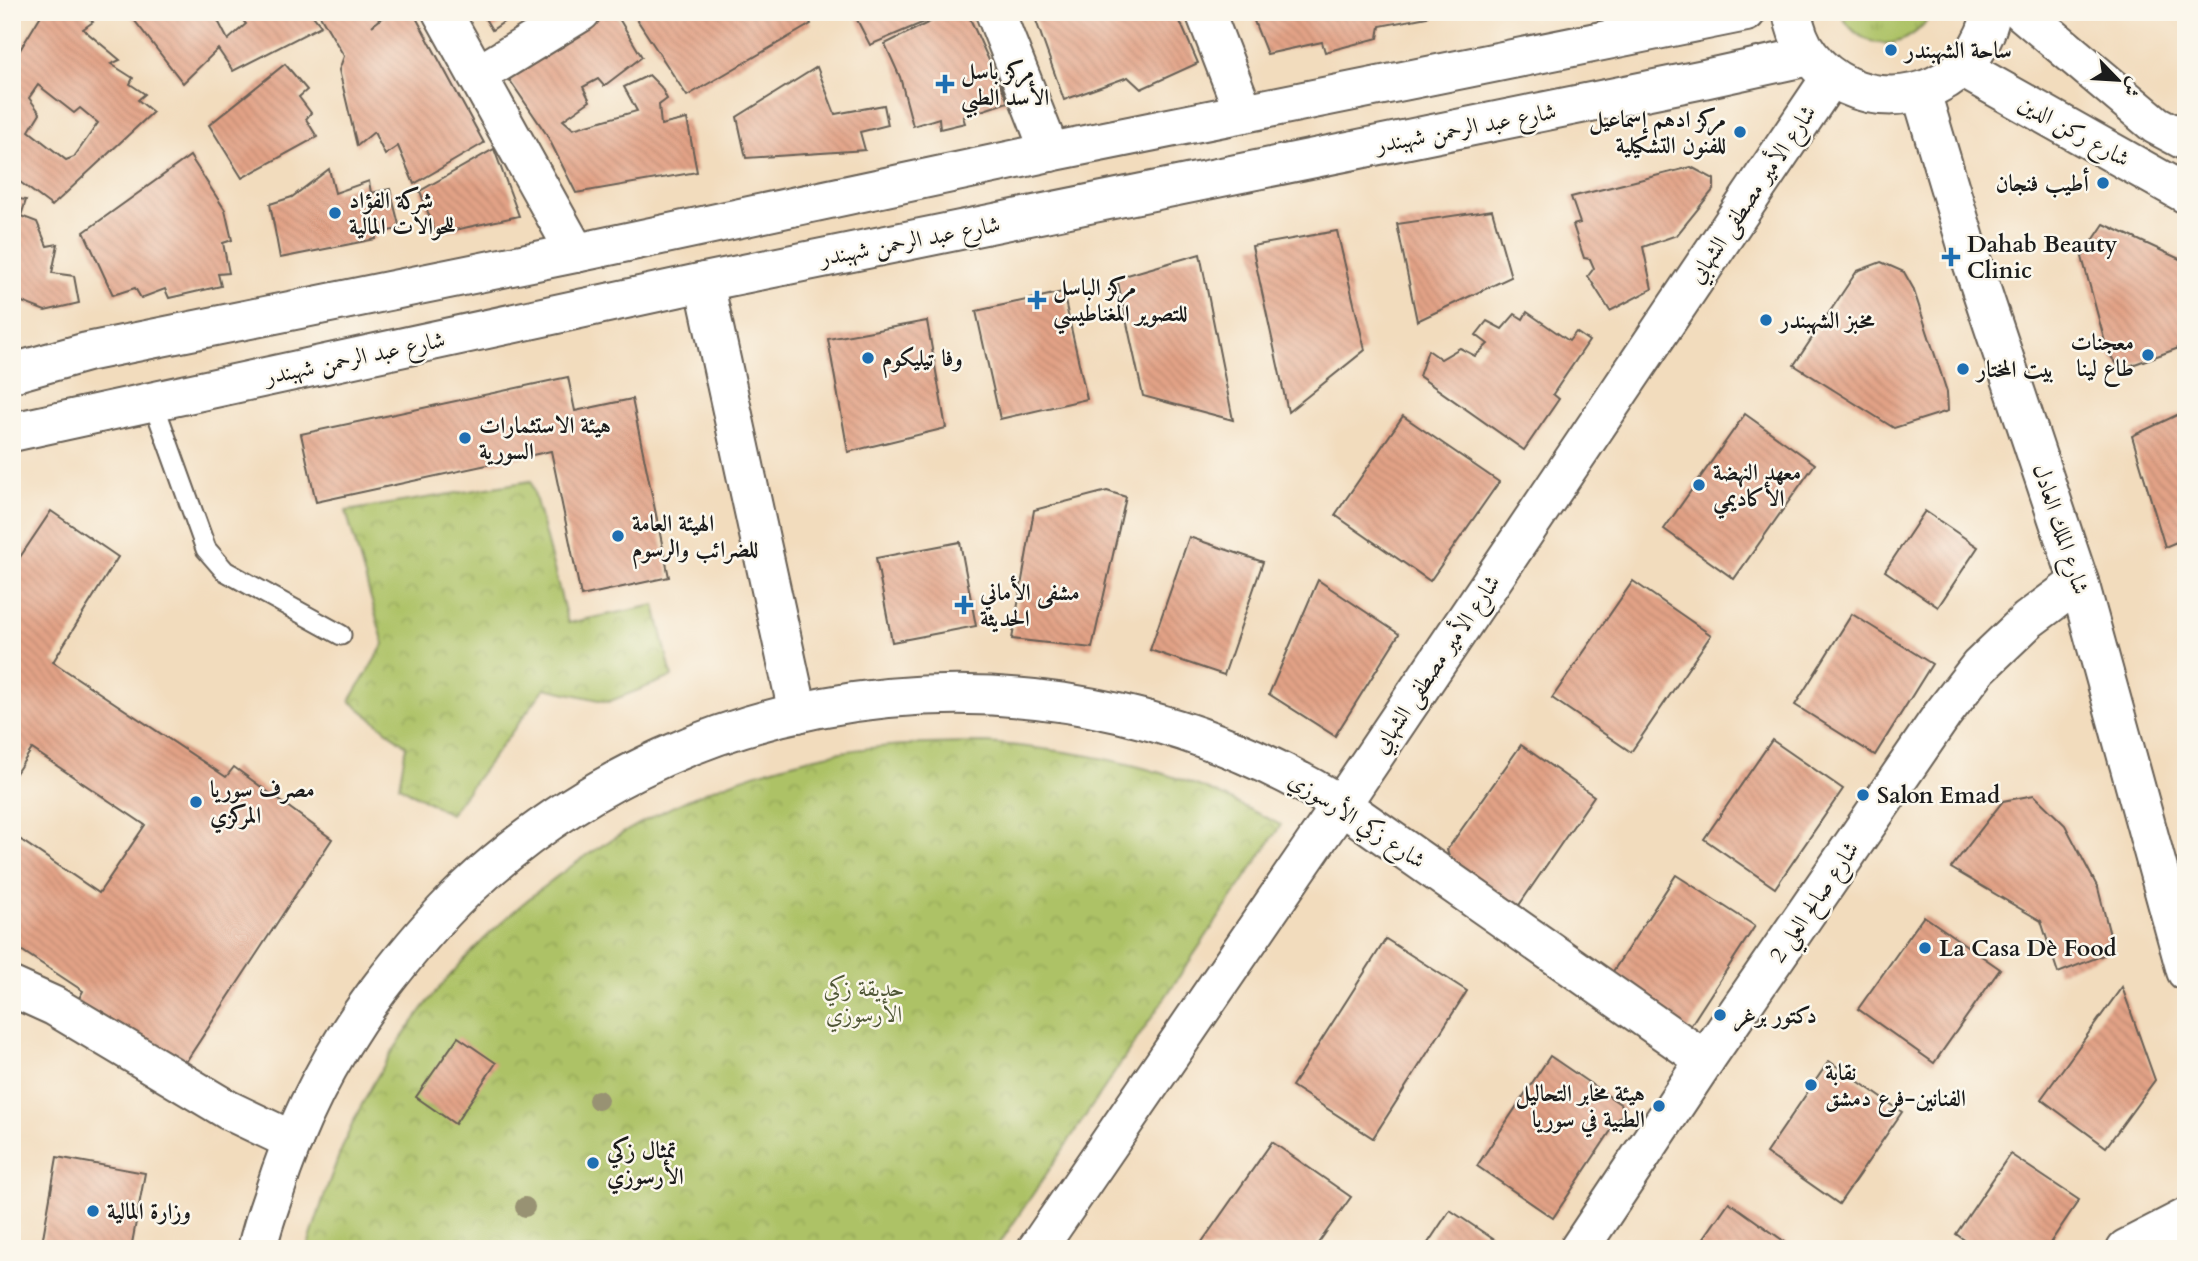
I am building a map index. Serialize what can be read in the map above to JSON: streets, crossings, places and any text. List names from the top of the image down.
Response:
{
  "streets": {
    "main road": [
      "شارع عبد الرحمن شهبندر",
      "شارع ركن الدين",
      "شارع الأمير مصطفى الشهابي",
      "شارع الملك العادل",
      "شارع زكي الأرسوزي",
      "شارع صالح العلي 2"
    ]
  },
  "crossings": [
    ["شارع عبد الرحمن شهبندر", "شارع الأمير مصطفى الشهابي"],
    ["شارع الأمير مصطفى الشهابي", "شارع زكي الأرسوزي"],
    ["شارع الملك العادل", "شارع صالح العلي 2"],
    ["شارع زكي الأرسوزي", "شارع صالح العلي 2"]
  ],
  "parks": ["حديقة زكي الأرسوزي"],
  "places": {
    "other": [
      "ساحة الشهبندر",
      "مركز ادهم إسماعيل للفنون التشكيلية",
      "أطيب فنجان",
      "شركة الفؤاد للحوالات المالية",
      "مخبز الشهبندر",
      "معجنات طاع لينا",
      "وفا تيليكوم",
      "بيت المختار",
      "هيئة الاستثمارات السورية",
      "معهد النهضة الأكاديمي",
      "الهيئة العامة للضرائب والرسوم",
      "Salon Emad",
      "مصرف سوريا المركزي",
      "La Casa Dè Food",
      "دكتور برغر",
      "نقابة الفنانين-فرع دمشق",
      "هيئة مخابر التحاليل الطبية في سوريا",
      "تمثال زكي الأرسوزي",
      "وزارة المالية"
    ],
    "health": [
      "مركز باسل الأسد الطبي",
      "Dahab Beauty Clinic",
      "مركز الباسل للتصوير المغناطيسي",
      "مشفى الأماني الحديثة"
    ]
  },
  "north": "bottom right"
}
